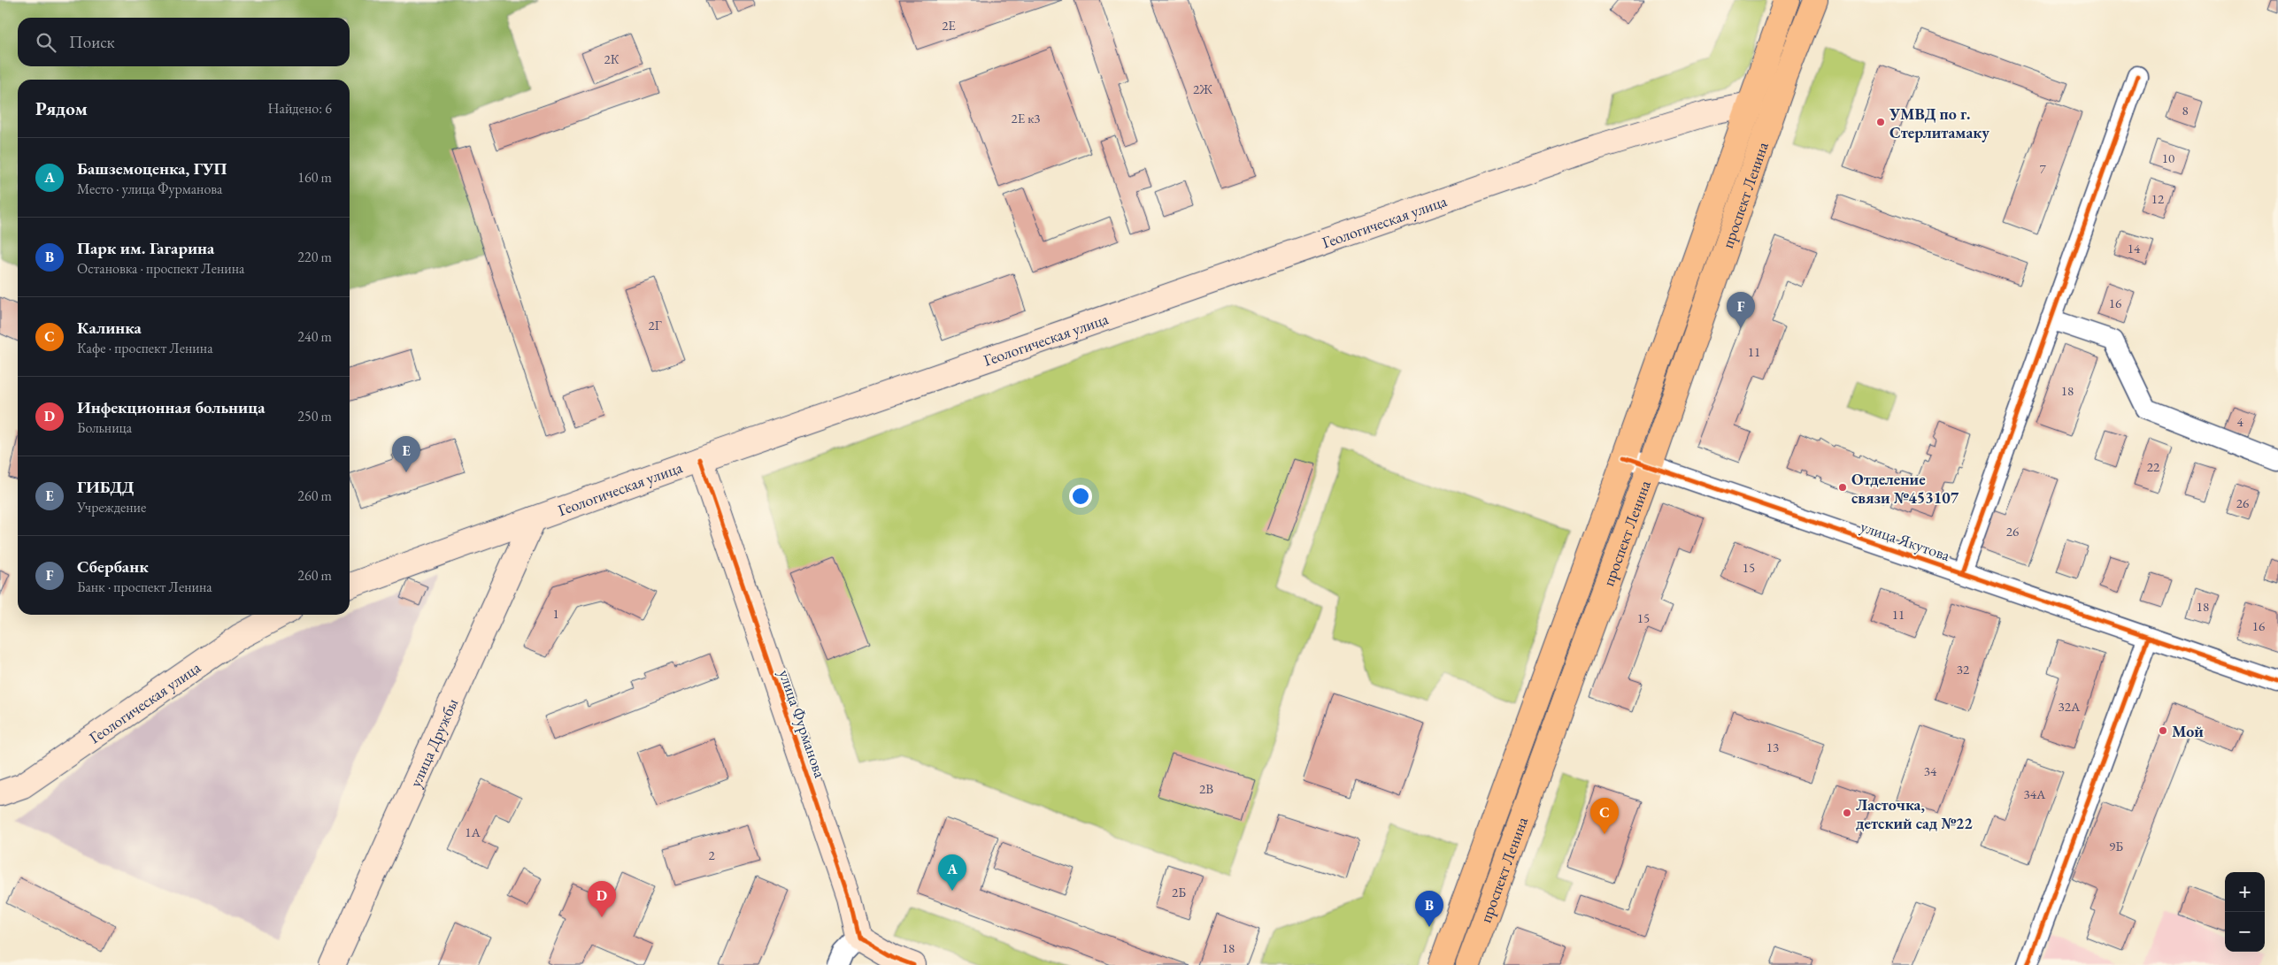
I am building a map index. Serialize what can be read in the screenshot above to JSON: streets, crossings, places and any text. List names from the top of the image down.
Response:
{
  "streets": {
    "main road": [
      "проспект Ленина",
      "Геологическая улица",
      "улица Фурманова",
      "улица Дружбы"
    ],
    "street": ["улица Якутова"]
  },
  "crossings": [
    ["проспект Ленина", "Геологическая улица"],
    ["проспект Ленина", "улица Якутова"],
    ["Геологическая улица", "улица Фурманова"],
    ["Геологическая улица", "улица Дружбы"]
  ],
  "places": [
    "УМВД по г. Стерлитамаку",
    "Отделение связи №453107",
    "Мой",
    "Ласточка, детский сад №22"
  ],
  "house_numbers": [
    "2Е",
    "2К",
    "2Ж",
    "8",
    "2Е к3",
    "10",
    "7",
    "12",
    "14",
    "16",
    "2Г",
    "11",
    "18",
    "4",
    "22",
    "26",
    "26",
    "15",
    "18",
    "1",
    "11",
    "15",
    "16",
    "32",
    "32А",
    "13",
    "34",
    "2В",
    "34А",
    "1А",
    "9Б",
    "2",
    "2Б",
    "18"
  ],
  "page": {
    "search": "Поиск",
    "heading": ["Рядом", "Найдено: 6"],
    "list": [
      {
        "mark": "A",
        "name": "Башземоценка, ГУП",
        "note": "Место · улица Фурманова",
        "value": "160 m"
      },
      {
        "mark": "B",
        "name": "Парк им. Гагарина",
        "note": "Остановка · проспект Ленина",
        "value": "220 m"
      },
      {
        "mark": "C",
        "name": "Калинка",
        "note": "Кафе · проспект Ленина",
        "value": "240 m"
      },
      {
        "mark": "D",
        "name": "Инфекционная больница",
        "note": "Больница",
        "value": "250 m"
      },
      {
        "mark": "E",
        "name": "ГИБДД",
        "note": "Учреждение",
        "value": "260 m"
      },
      {
        "mark": "F",
        "name": "Сбербанк",
        "note": "Банк · проспект Ленина",
        "value": "260 m"
      }
    ],
    "pins": [
      "F",
      "E",
      "C",
      "A",
      "D",
      "B"
    ],
    "map_buttons": ["+", "−"]
  }
}
